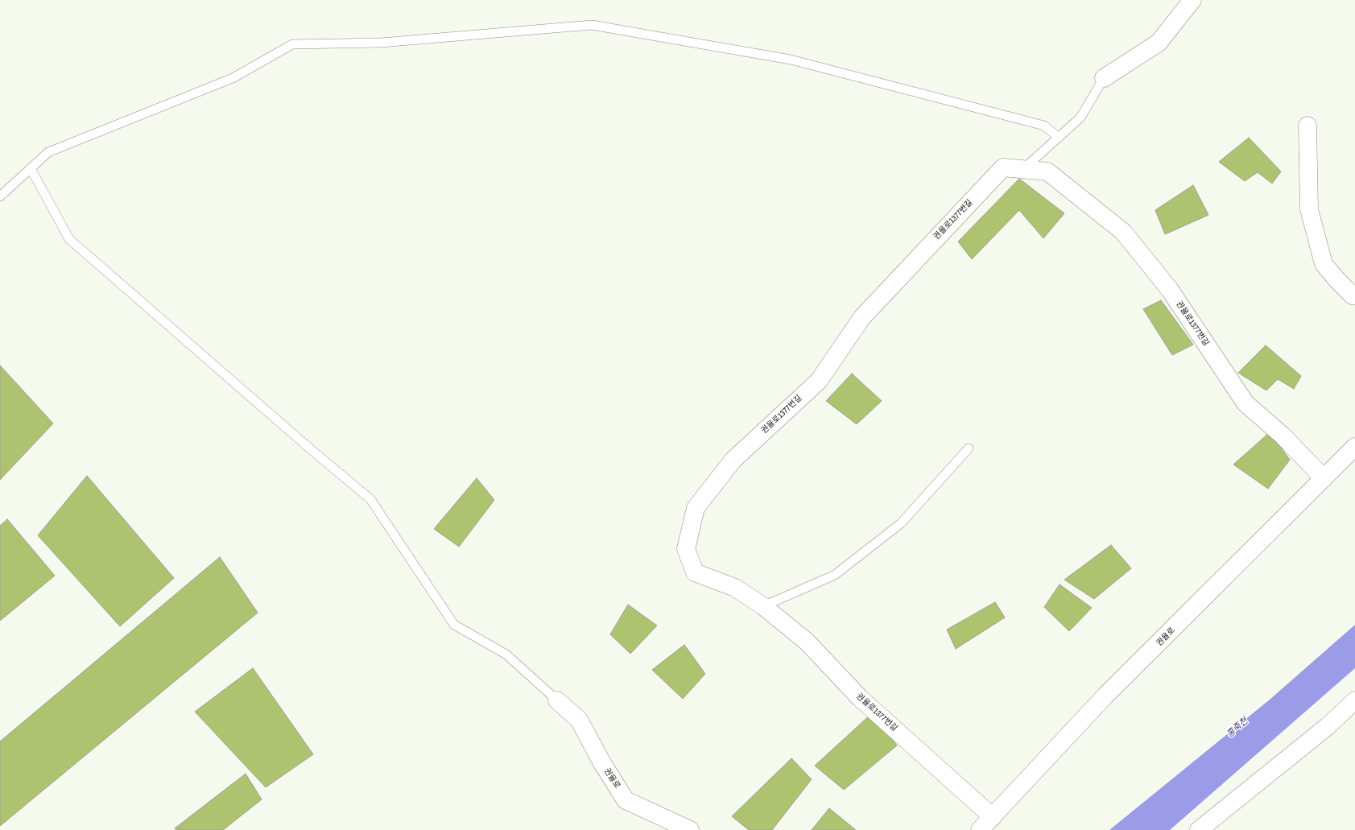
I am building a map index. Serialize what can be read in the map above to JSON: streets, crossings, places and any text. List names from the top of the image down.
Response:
{
  "streets": {
    "street": ["권율로1377번길", "권율로"]
  },
  "crossings": [
    ["권율로1377번길", "권율로"]
  ],
  "water": ["홍죽천"]
}
